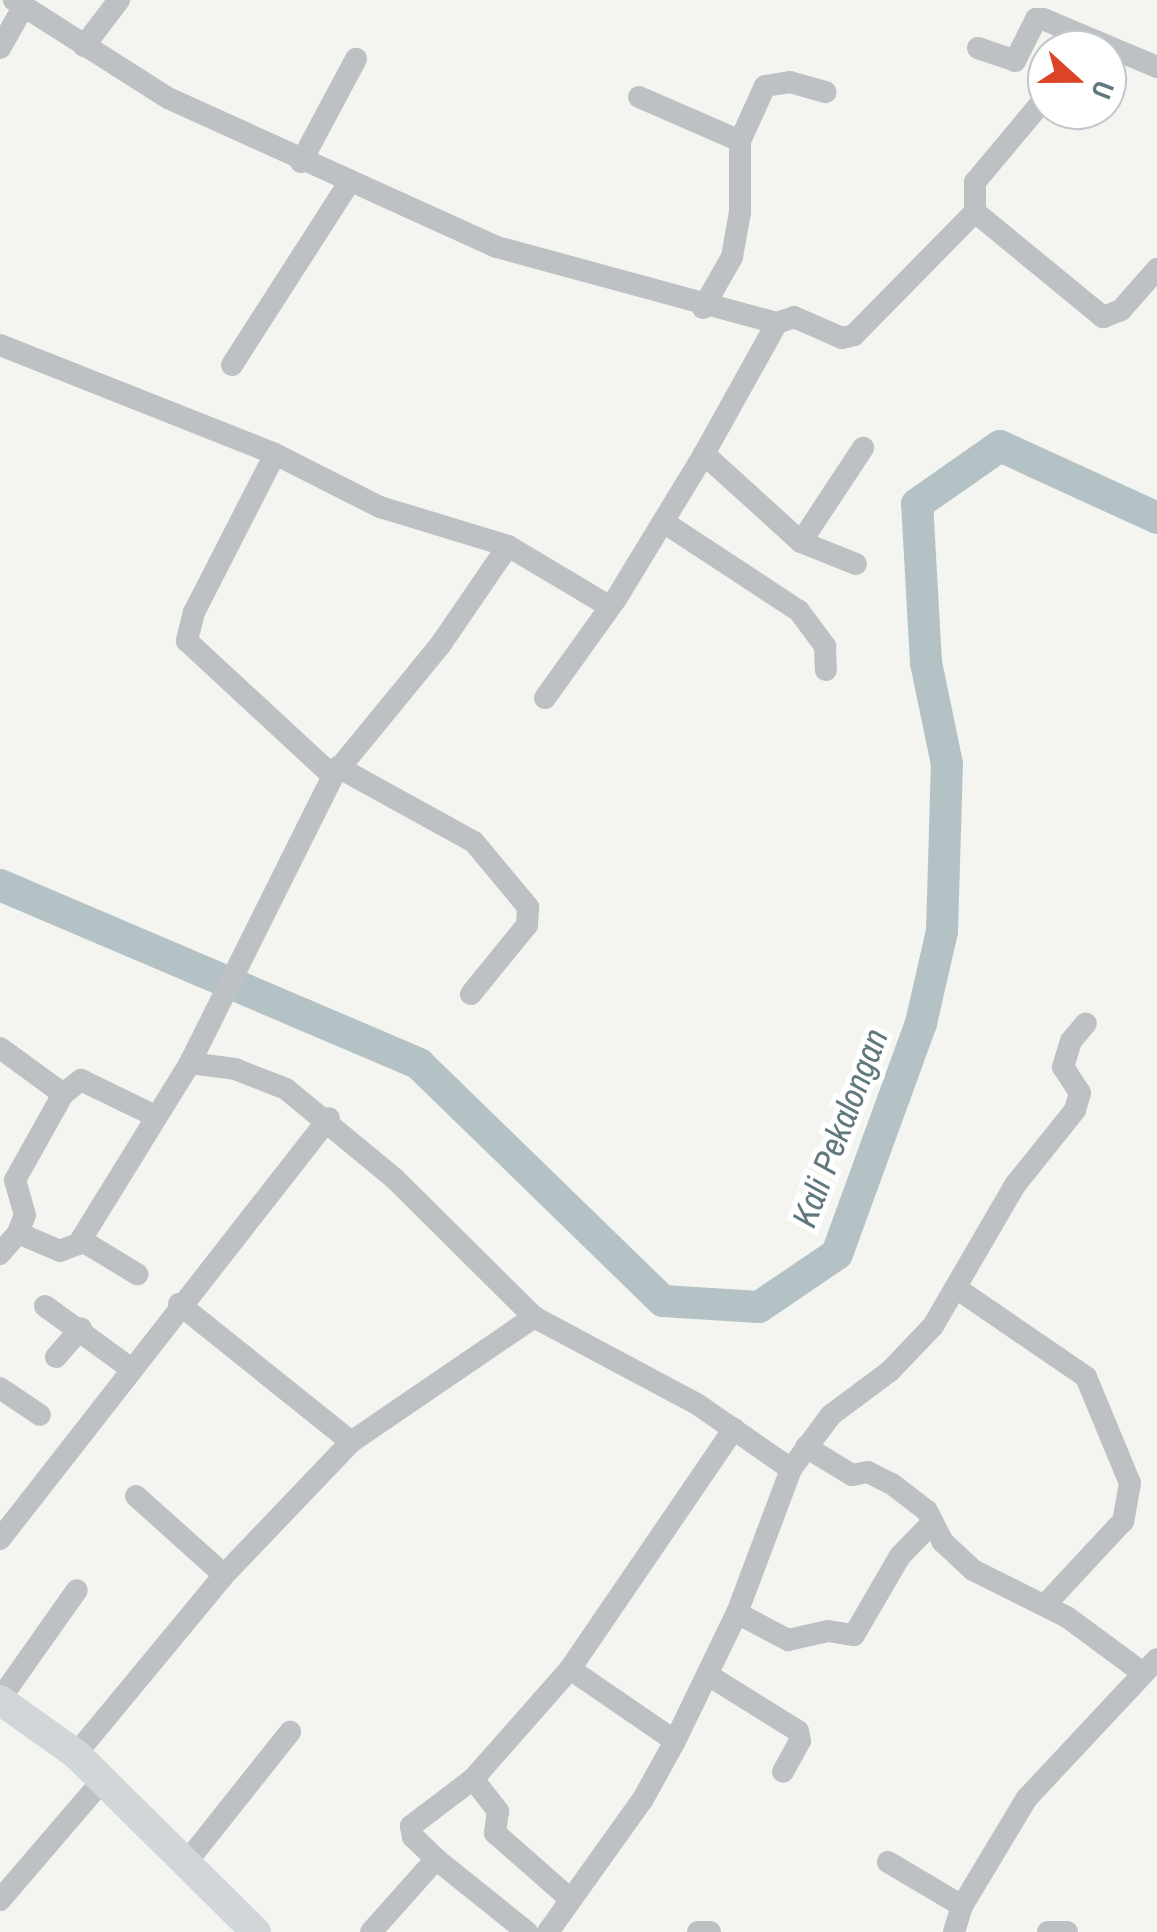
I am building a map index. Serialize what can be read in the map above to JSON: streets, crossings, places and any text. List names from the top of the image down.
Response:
{
  "water": ["Kali Pekalongan"],
  "north": "right"
}
